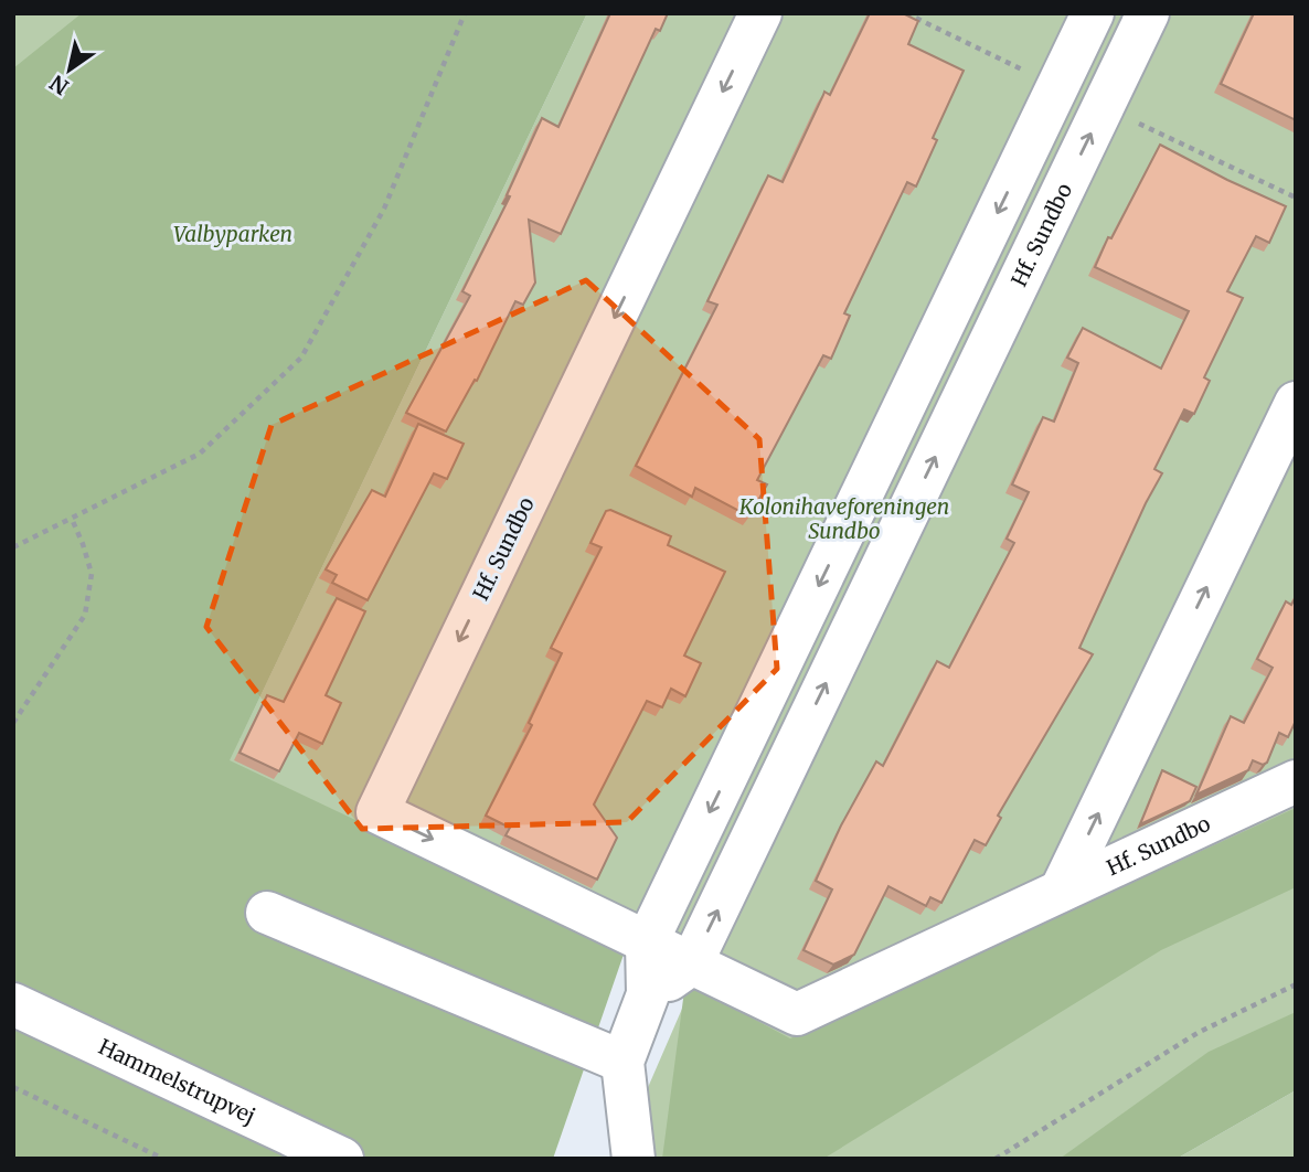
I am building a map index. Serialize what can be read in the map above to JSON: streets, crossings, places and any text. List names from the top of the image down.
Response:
{
  "streets": {
    "street": ["Hf. Sundbo", "Hammelstrupvej"]
  },
  "parks": ["Valbyparken", "Kolonihaveforeningen Sundbo"],
  "north": "bottom left"
}
